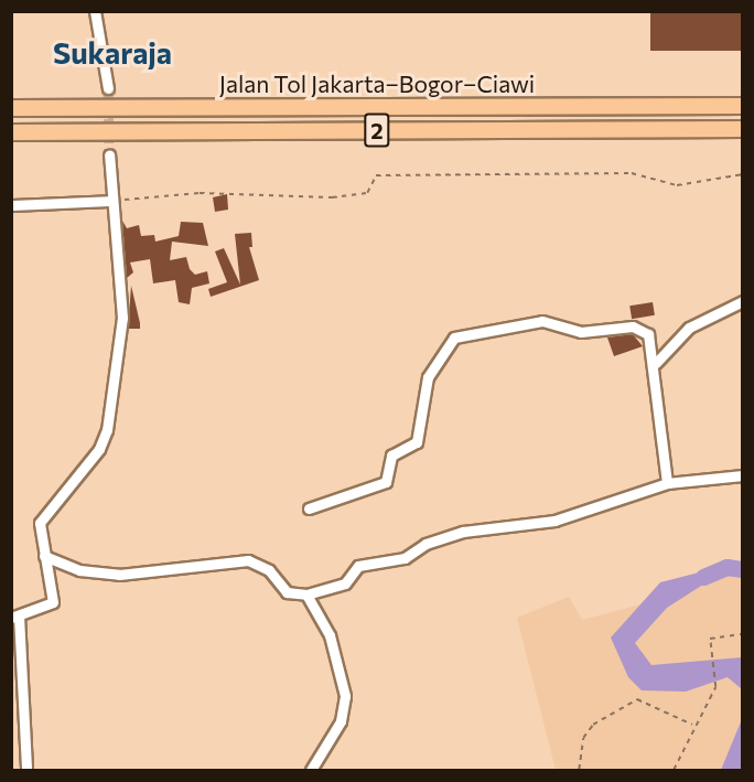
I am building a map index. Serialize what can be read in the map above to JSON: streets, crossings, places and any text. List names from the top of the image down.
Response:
{
  "streets": {
    "highway": ["Jalan Tol Jakarta–Bogor–Ciawi", "2"]
  },
  "districts": ["Sukaraja"]
}
